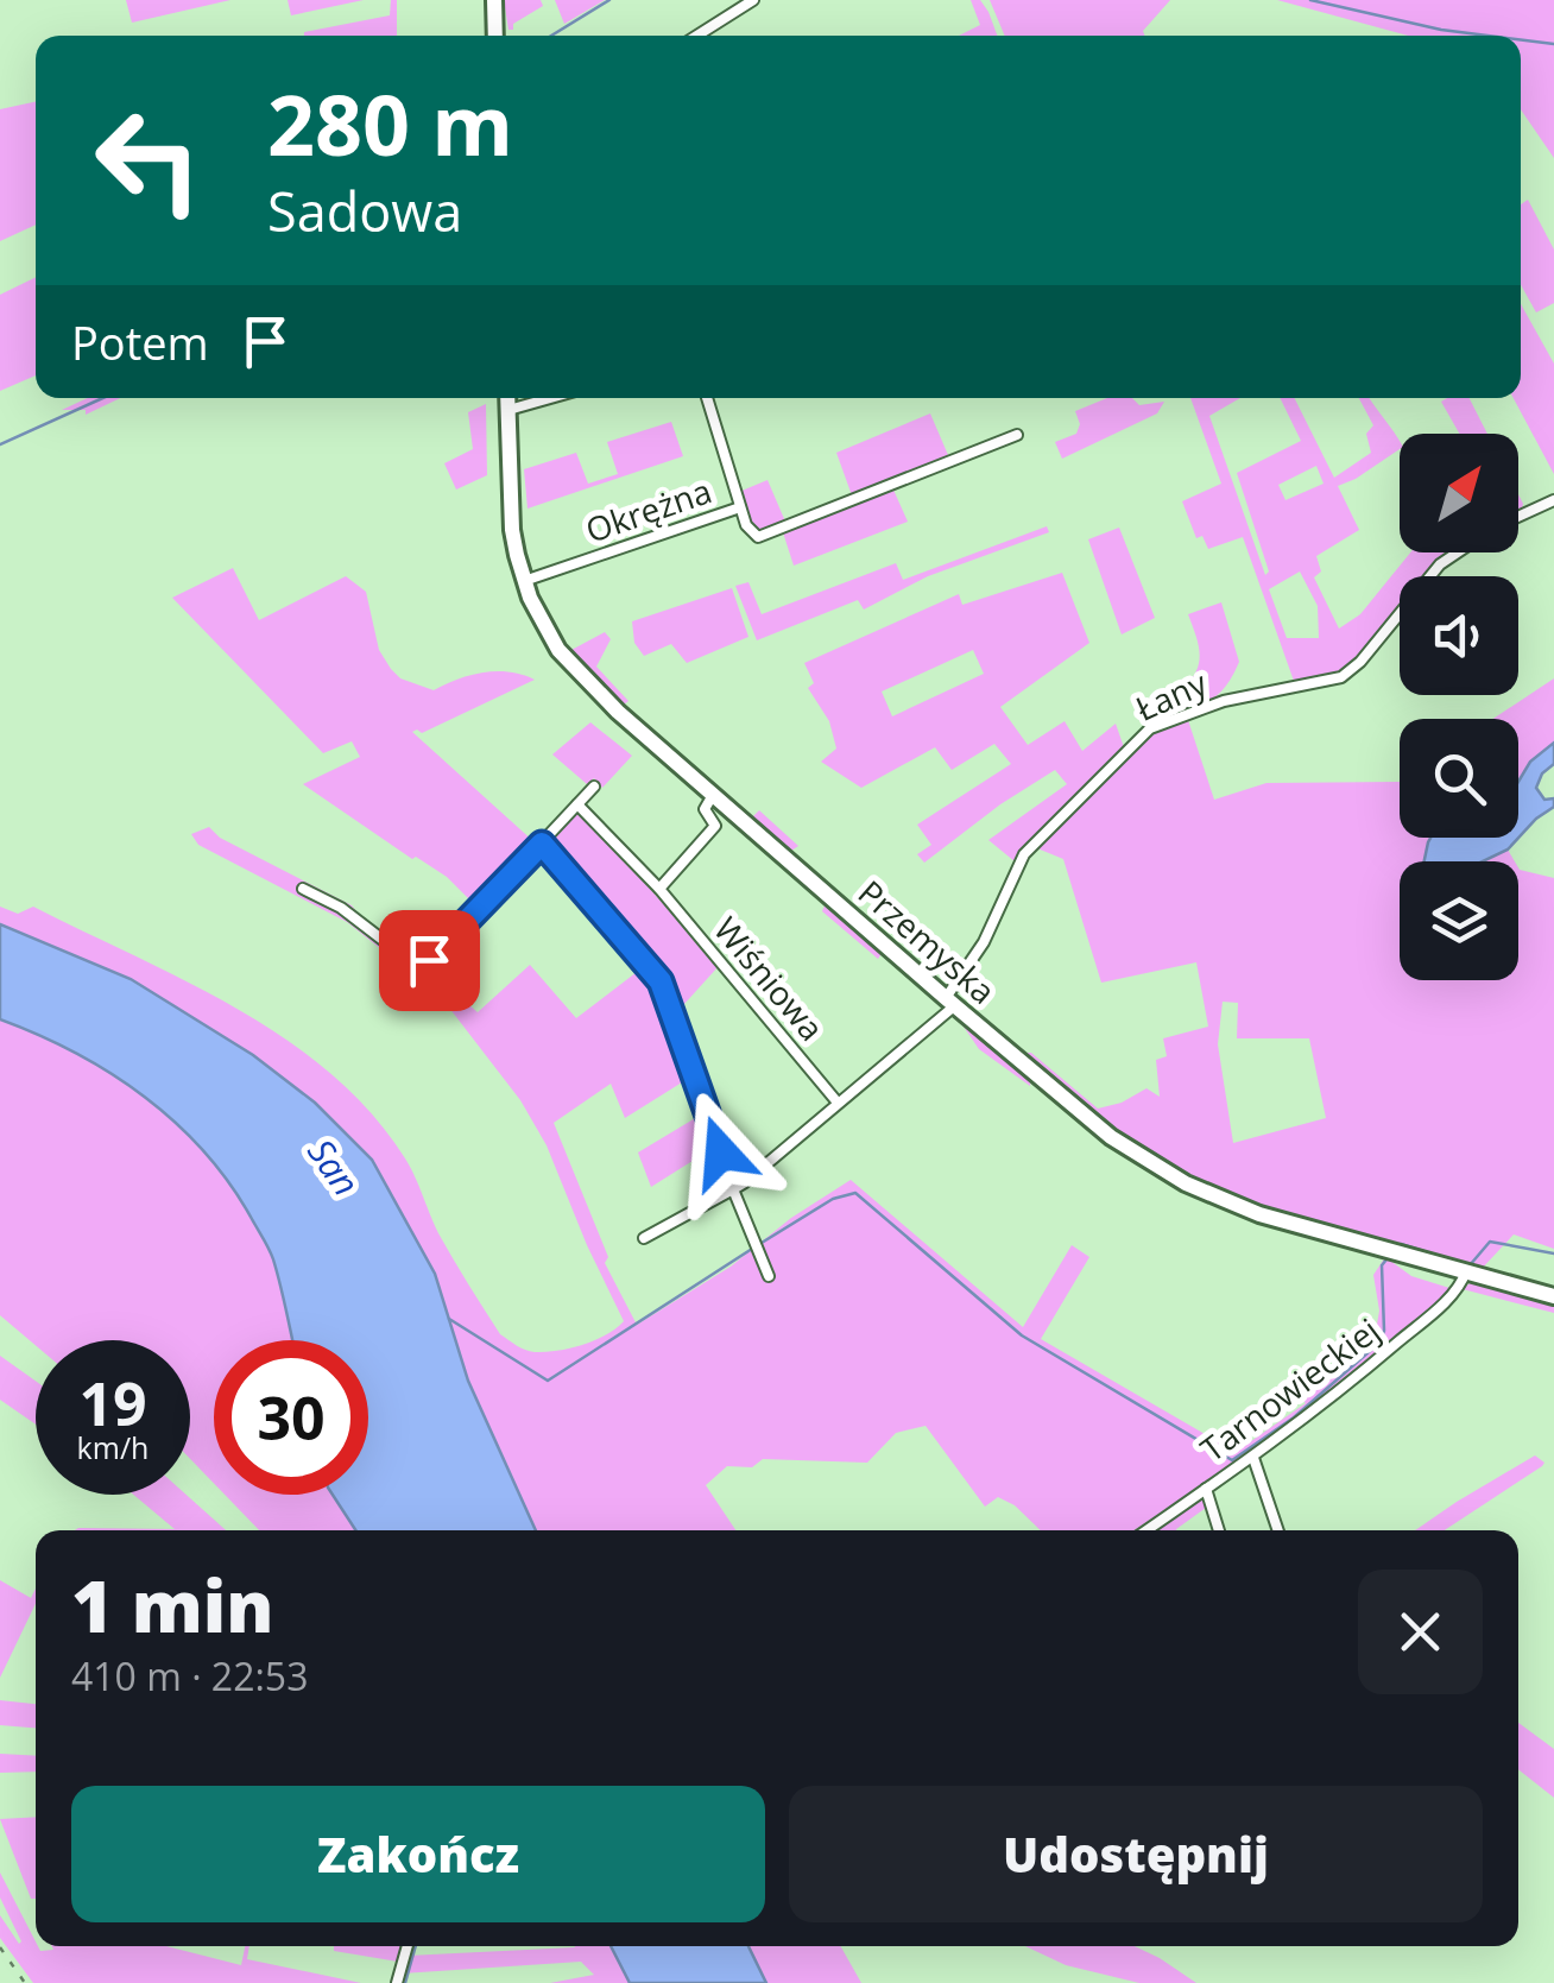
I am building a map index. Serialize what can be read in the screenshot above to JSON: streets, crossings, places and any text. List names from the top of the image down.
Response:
{
  "streets": {
    "main road": ["Przemyska"],
    "street": [
      "Okrężna",
      "Łany",
      "Wiśniowa",
      "Tarnowieckiej"
    ]
  },
  "crossings": [
    ["Okrężna", "Przemyska"],
    ["Łany", "Przemyska"],
    ["Łany", "Wiśniowa"],
    ["Przemyska", "Tarnowieckiej"]
  ],
  "water": ["San"],
  "north": "top right",
  "page": {
    "turn": ["280 m", "Sadowa"],
    "then": "Potem",
    "speed": "19 km/h",
    "limit": "30",
    "heading": ["1 min", "410 m · 22:53"],
    "buttons": ["Zakończ", "Udostępnij"]
  }
}
